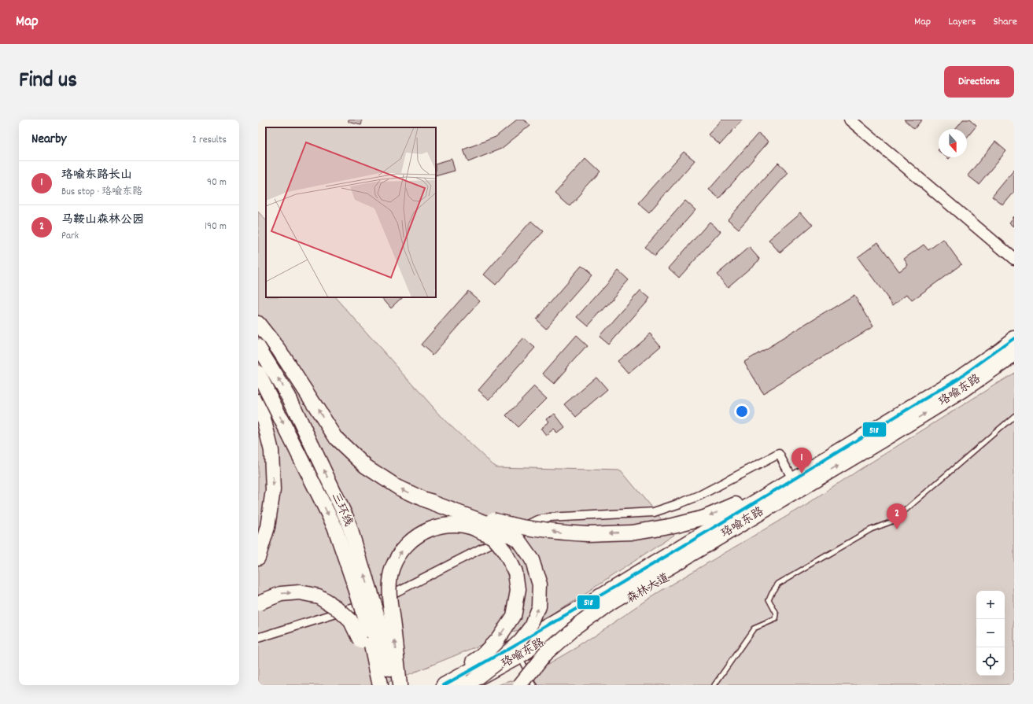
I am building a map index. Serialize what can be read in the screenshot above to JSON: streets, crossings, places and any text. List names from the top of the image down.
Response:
{
  "streets": {
    "highway": ["珞喻东路", "三环线", "森林大道"]
  },
  "crossings": [
    ["珞喻东路", "森林大道"]
  ],
  "lines": ["transit line 518"],
  "north": "bottom",
  "page": {
    "header": "Map",
    "nav": ["Map", "Layers", "Share"],
    "title": "Find us",
    "buttons": "Directions",
    "heading": ["Nearby", "2 results"],
    "list": [
      {
        "mark": "1",
        "name": "珞喻东路长山",
        "note": "Bus stop · 珞喻东路",
        "value": "90 m"
      },
      {
        "mark": "2",
        "name": "马鞍山森林公园",
        "note": "Park",
        "value": "190 m"
      }
    ],
    "pins": ["1", "2"],
    "map_buttons": ["+", "−"]
  }
}
